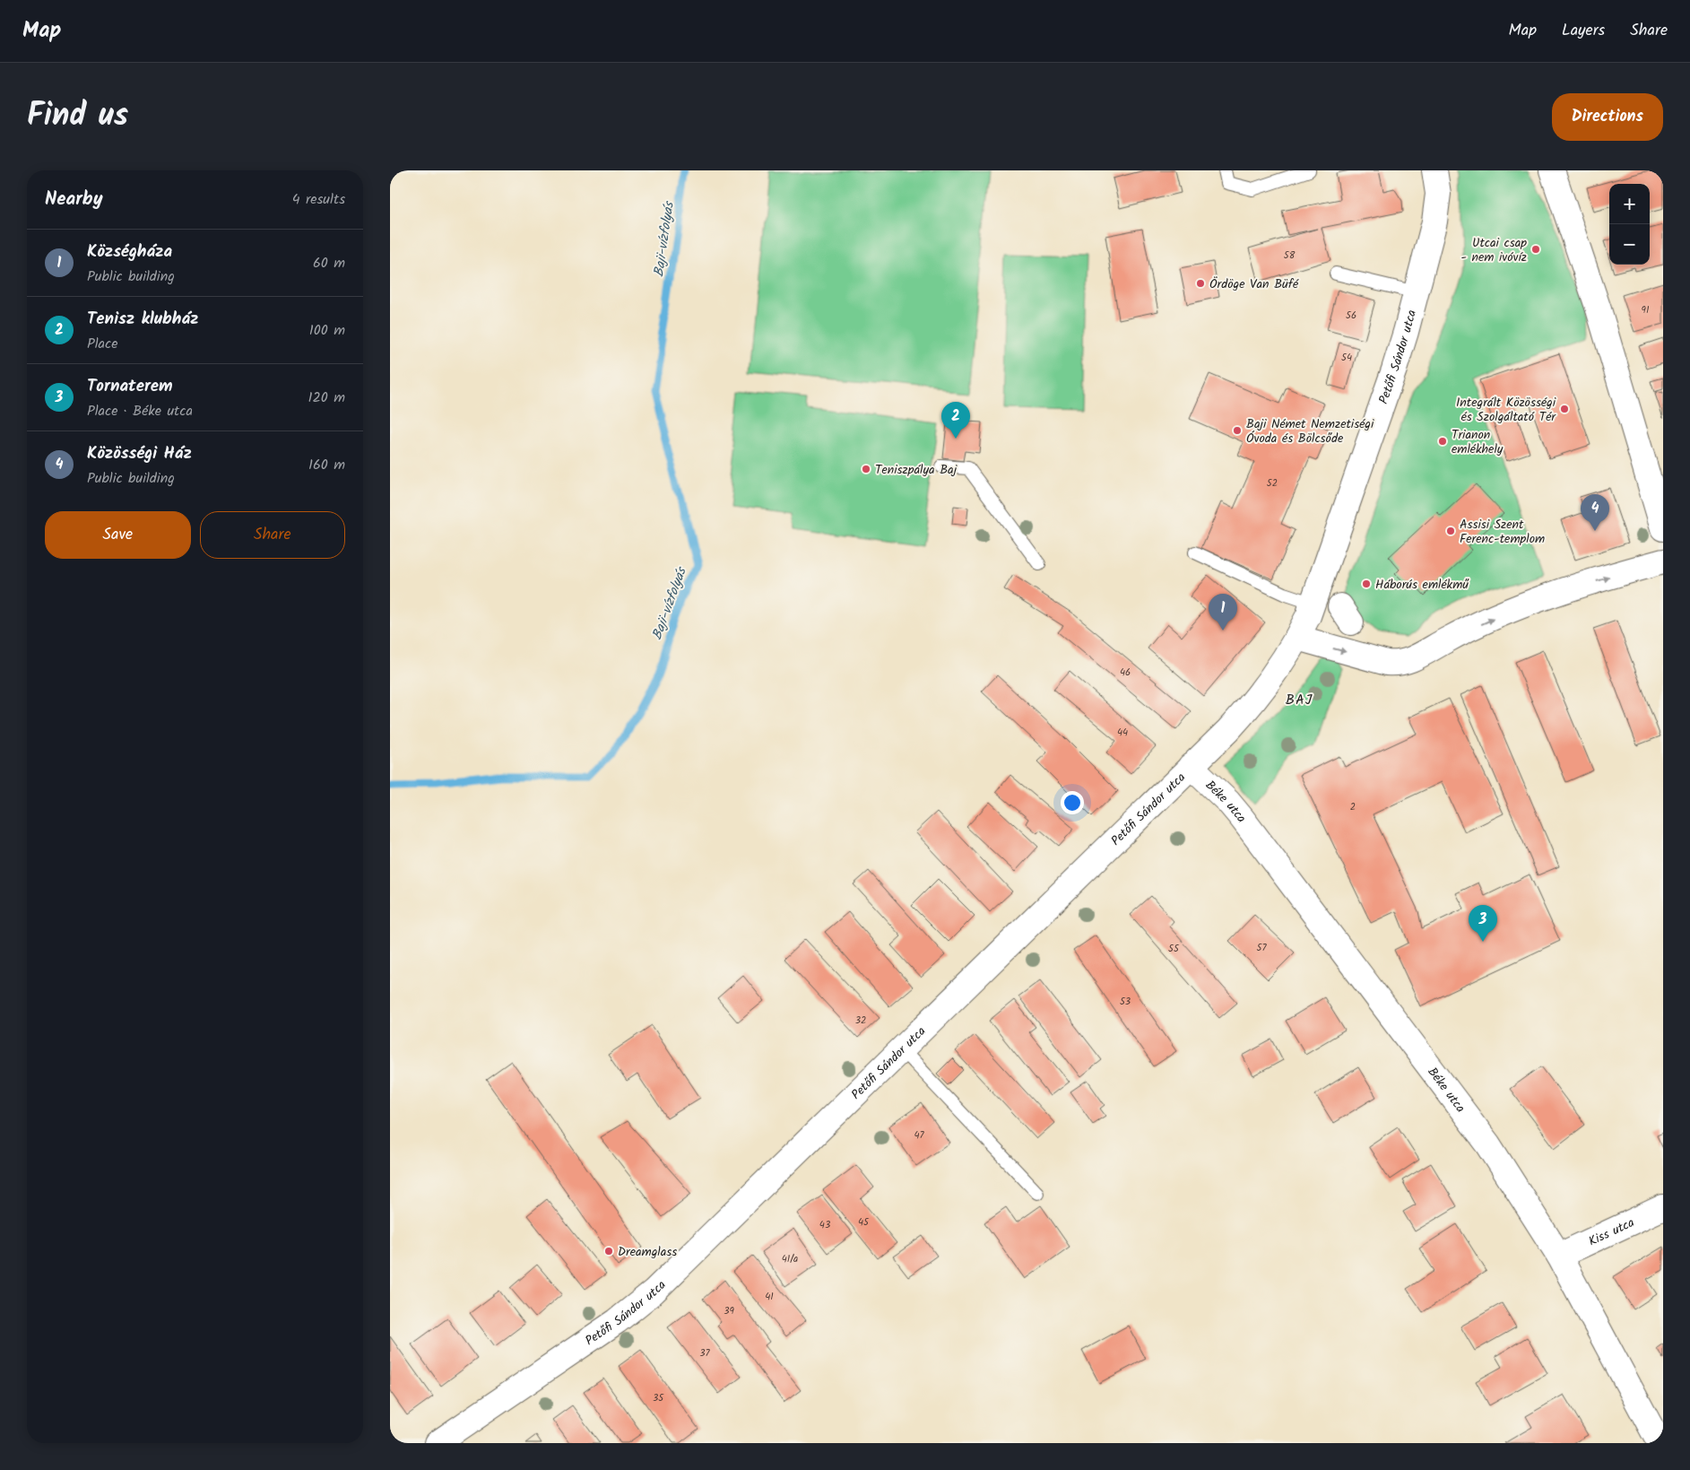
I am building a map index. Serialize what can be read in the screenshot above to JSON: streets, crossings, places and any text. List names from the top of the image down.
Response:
{
  "streets": {
    "street": ["Petőfi Sándor utca", "Béke utca", "Kiss utca"]
  },
  "crossings": [
    ["Petőfi Sándor utca", "Béke utca"],
    ["Béke utca", "Kiss utca"]
  ],
  "districts": ["BAJ"],
  "water": ["Baji-vízfolyás"],
  "places": [
    "Utcai csap - nem ivóvíz",
    "Ördöge Van Büfé",
    "Integrált Közösségi és Szolgáltató Tér",
    "Baji Német Nemzetiségi Óvoda és Bölcsőde",
    "Trianon emlékhely",
    "Teniszpálya Baj",
    "Assisi Szent Ferenc-templom",
    "Háborús emlékmű",
    "Dreamglass"
  ],
  "house_numbers": [
    "58",
    "91",
    "56",
    "54",
    "52",
    "46",
    "44",
    "2",
    "57",
    "55",
    "53",
    "32",
    "47",
    "45",
    "43",
    "41/a",
    "41",
    "39",
    "37",
    "35"
  ],
  "page": {
    "header": "Map",
    "nav": ["Map", "Layers", "Share"],
    "title": "Find us",
    "buttons": [
      "Directions",
      ["Save", "Share"]
    ],
    "heading": ["Nearby", "4 results"],
    "map_buttons": ["+", "−"],
    "list": [
      {
        "mark": "1",
        "name": "Községháza",
        "note": "Public building",
        "value": "60 m"
      },
      {
        "mark": "2",
        "name": "Tenisz klubház",
        "note": "Place",
        "value": "100 m"
      },
      {
        "mark": "3",
        "name": "Tornaterem",
        "note": "Place · Béke utca",
        "value": "120 m"
      },
      {
        "mark": "4",
        "name": "Közösségi Ház",
        "note": "Public building",
        "value": "160 m"
      }
    ],
    "pins": [
      "2",
      "4",
      "1",
      "3"
    ]
  }
}
